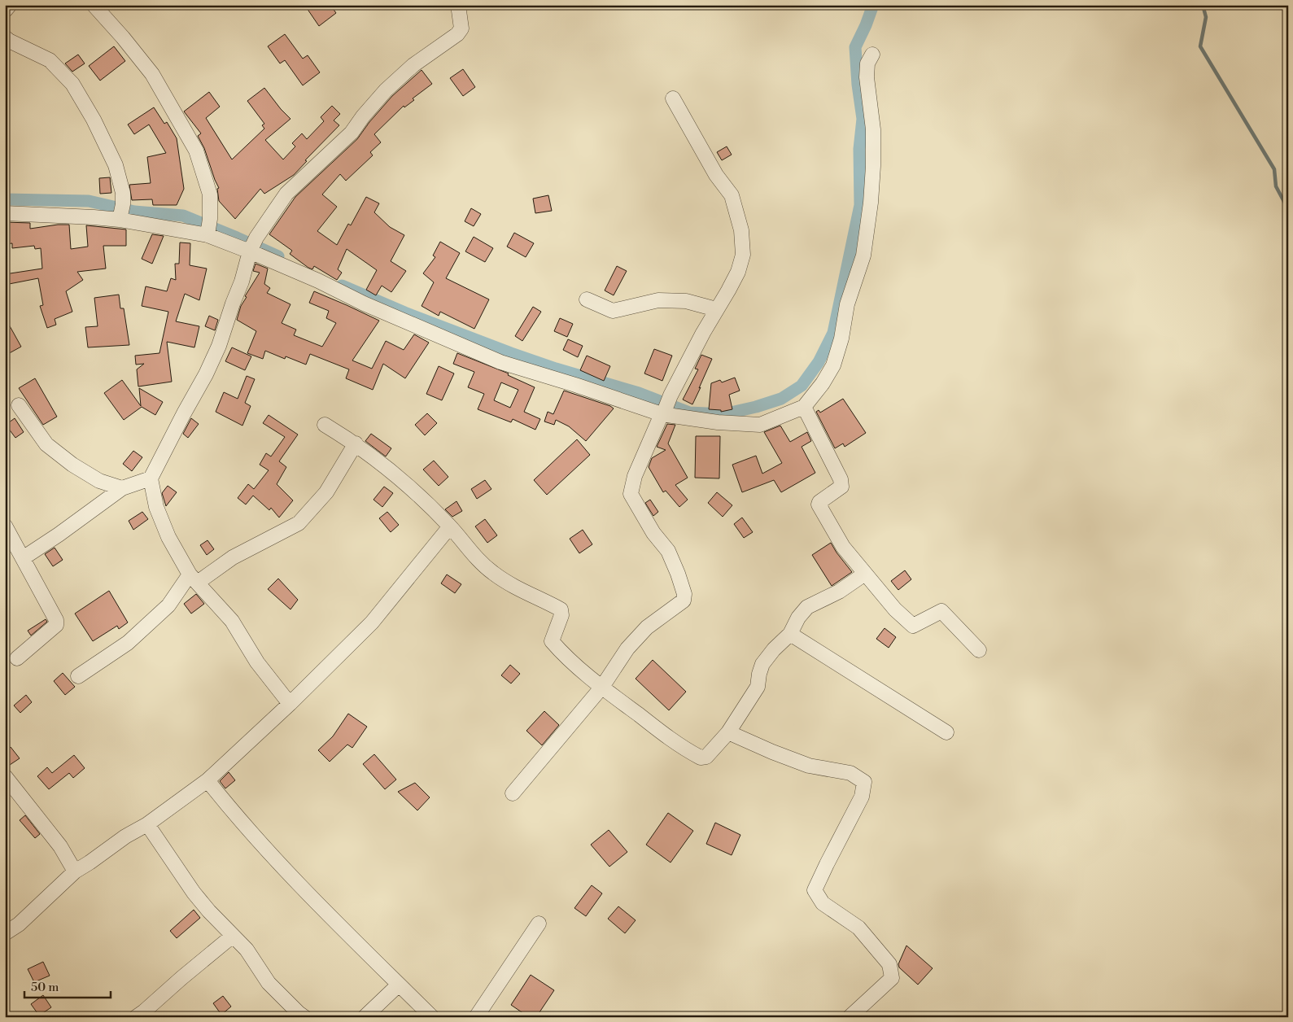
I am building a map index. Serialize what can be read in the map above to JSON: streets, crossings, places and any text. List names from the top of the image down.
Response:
{
  "scale_bar": "50 m"
}
